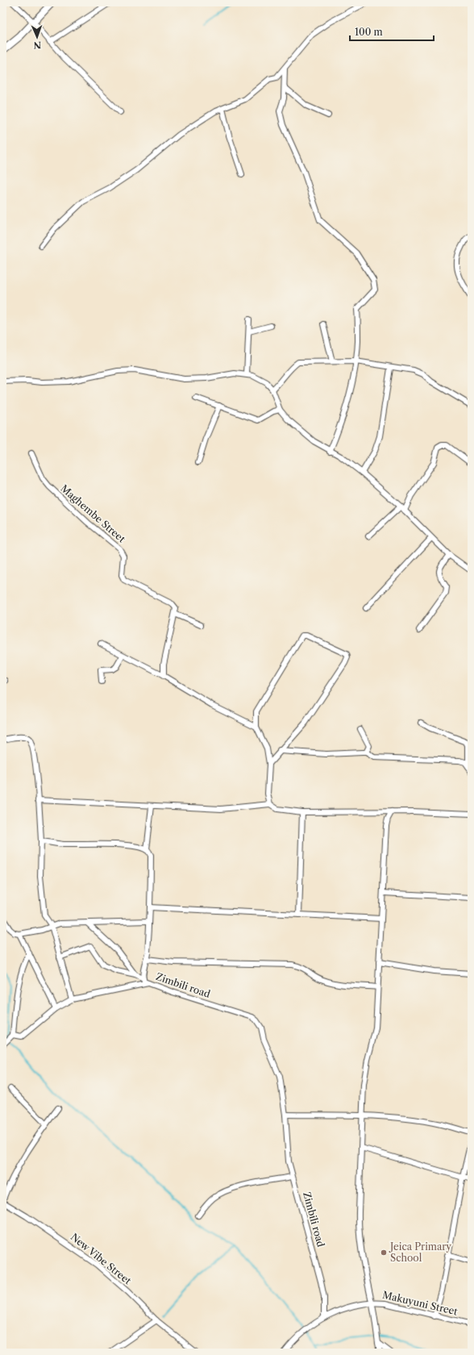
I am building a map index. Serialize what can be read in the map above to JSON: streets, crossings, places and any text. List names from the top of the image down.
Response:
{
  "streets": {
    "street": [
      "Maghembe Street",
      "Zimbili road",
      "New Vibe Street",
      "Makuyuni Street"
    ]
  },
  "crossings": [
    ["Zimbili road", "Makuyuni Street"]
  ],
  "places": ["Jeica Primary School"],
  "scale_bar": "100 m",
  "north": "bottom"
}
